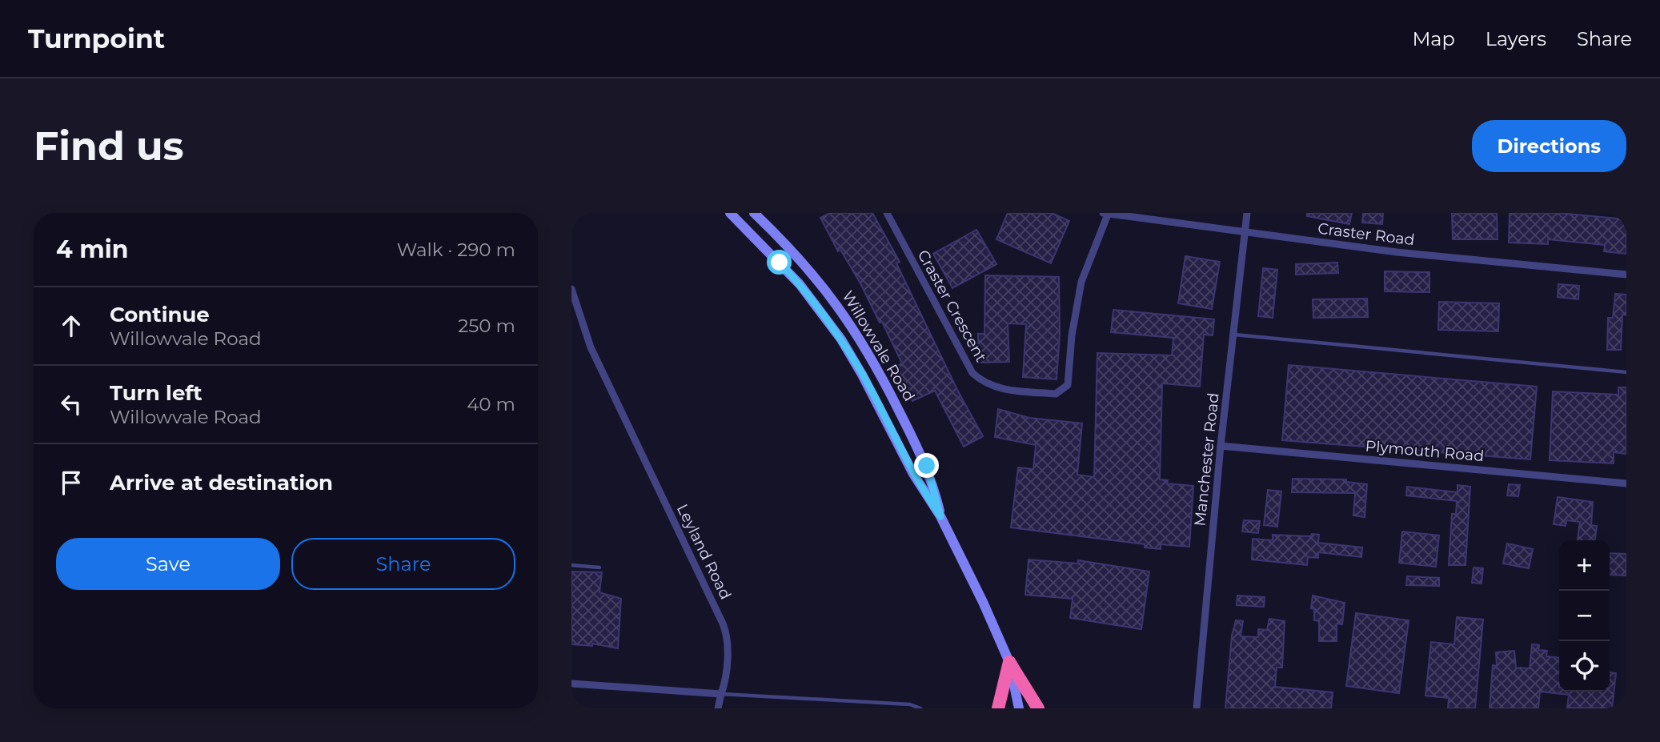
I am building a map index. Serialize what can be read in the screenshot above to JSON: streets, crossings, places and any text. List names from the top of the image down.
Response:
{
  "streets": {
    "main road": ["Willowvale Road"],
    "street": [
      "Craster Road",
      "Craster Crescent",
      "Plymouth Road",
      "Manchester Road",
      "Leyland Road"
    ]
  },
  "crossings": [
    ["Craster Road", "Craster Crescent"],
    ["Craster Road", "Manchester Road"],
    ["Plymouth Road", "Manchester Road"]
  ],
  "page": {
    "header": "Turnpoint",
    "nav": ["Map", "Layers", "Share"],
    "buttons": [
      "Directions",
      ["Save", "Share"]
    ],
    "title": "Find us",
    "heading": ["4 min", "Walk · 290 m"],
    "list": [
      ["Continue", "Willowvale Road", "250 m"],
      ["Turn left", "Willowvale Road", "40 m"],
      "Arrive at destination"
    ],
    "map_buttons": ["+", "−"]
  }
}
